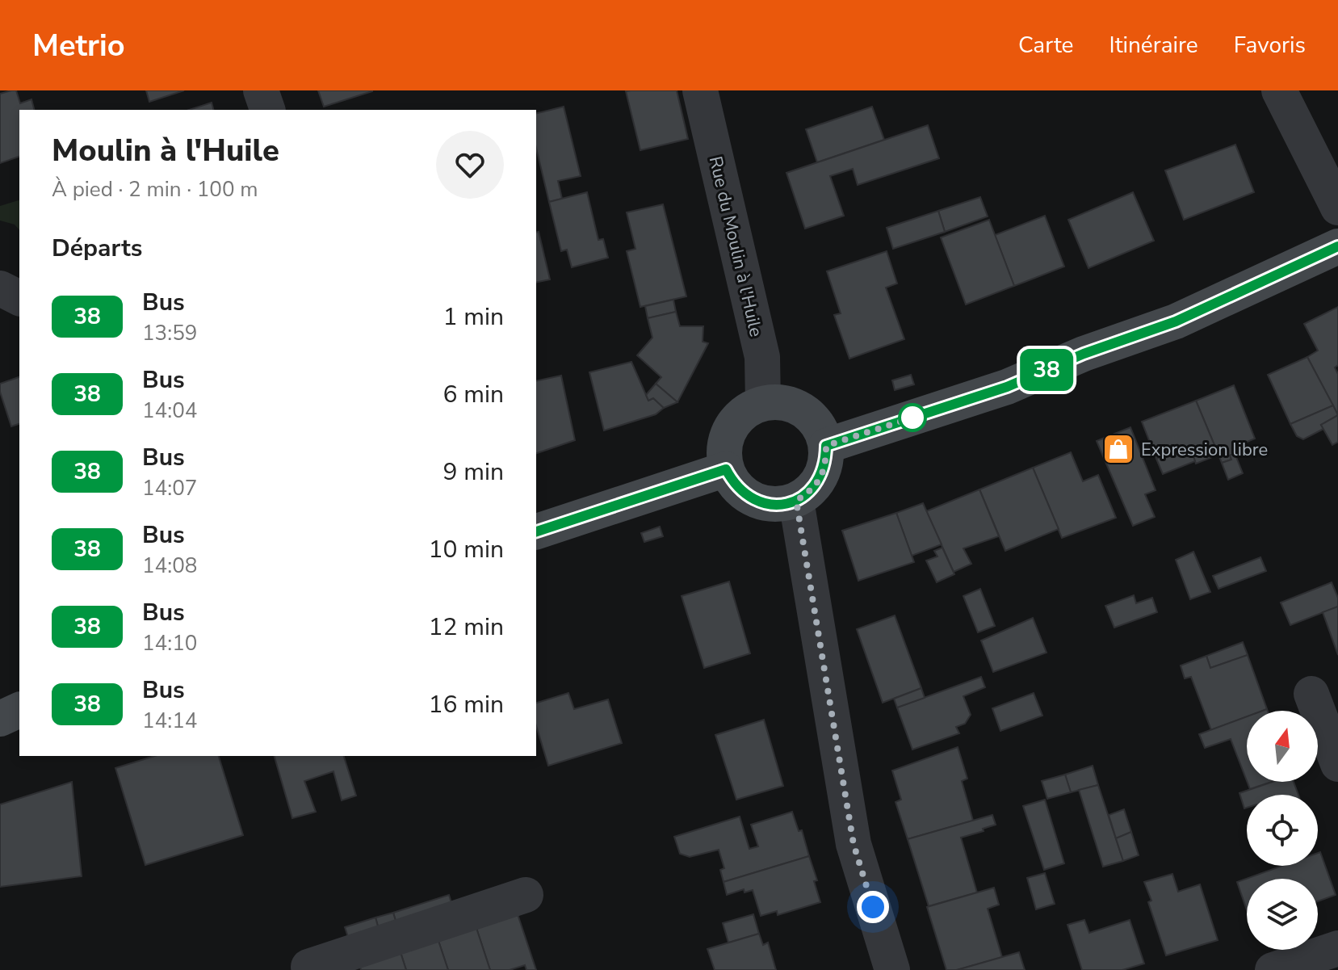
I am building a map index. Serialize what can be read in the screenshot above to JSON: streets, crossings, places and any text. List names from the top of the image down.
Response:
{
  "streets": {
    "street": ["Rue du Moulin à l'Huile"]
  },
  "places": {
    "shop": ["Expression libre"]
  },
  "lines": ["bus line 38"],
  "north": "top",
  "page": {
    "header": "Metrio",
    "nav": ["Carte", "Itinéraire", "Favoris"],
    "on_map": "38",
    "heading": [
      ["Moulin à l'Huile", "À pied · 2 min · 100 m"],
      "Départs"
    ],
    "list": [
      {
        "mark": "38",
        "name": "Bus",
        "note": "13:59",
        "value": "1 min"
      },
      {
        "mark": "38",
        "name": "Bus",
        "note": "14:04",
        "value": "6 min"
      },
      {
        "mark": "38",
        "name": "Bus",
        "note": "14:07",
        "value": "9 min"
      },
      {
        "mark": "38",
        "name": "Bus",
        "note": "14:08",
        "value": "10 min"
      },
      {
        "mark": "38",
        "name": "Bus",
        "note": "14:10",
        "value": "12 min"
      },
      {
        "mark": "38",
        "name": "Bus",
        "note": "14:14",
        "value": "16 min"
      }
    ]
  }
}
